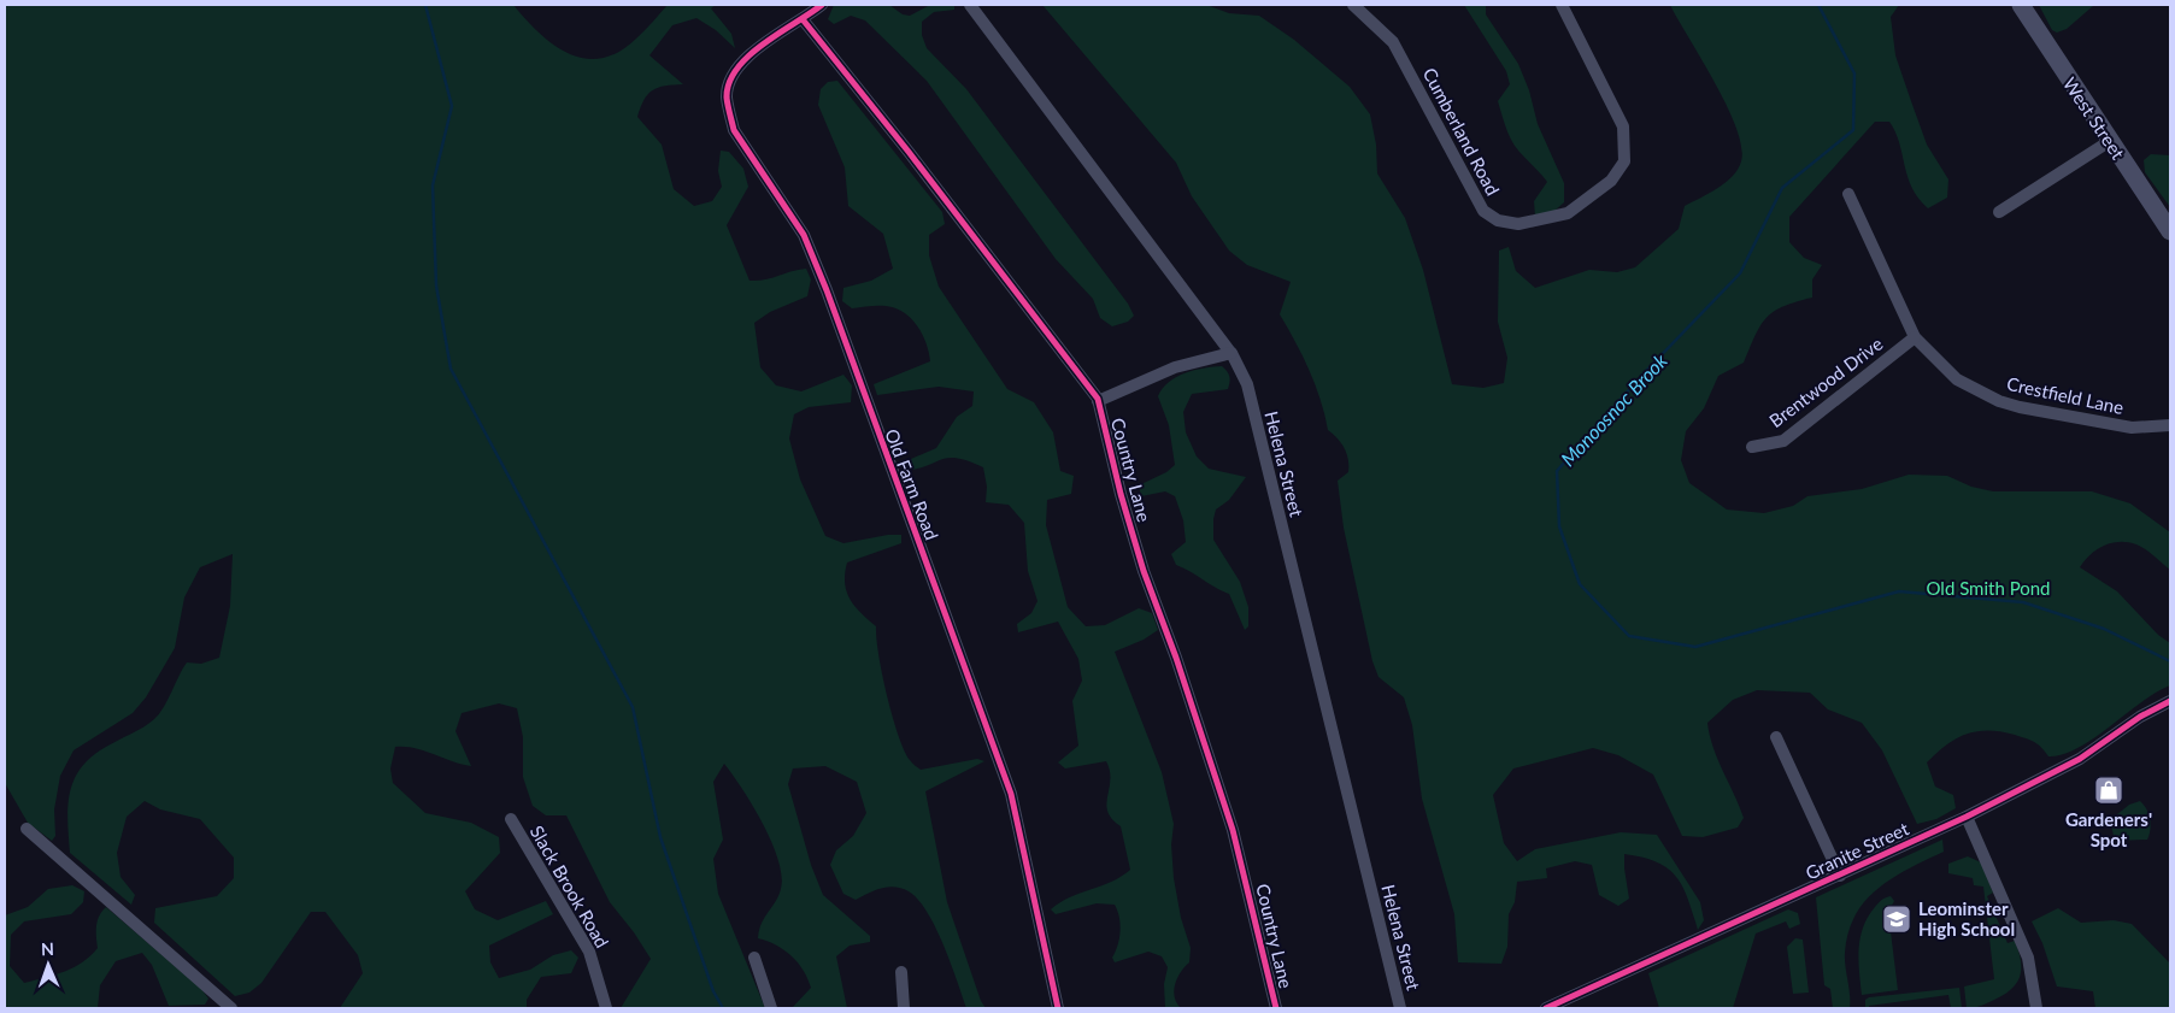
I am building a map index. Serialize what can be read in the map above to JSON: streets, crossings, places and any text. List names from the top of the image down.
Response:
{
  "streets": {
    "main road": ["West Street"],
    "street": [
      "Cumberland Road",
      "Brentwood Drive",
      "Crestfield Lane",
      "Helena Street",
      "Country Lane",
      "Old Farm Road",
      "Granite Street",
      "Slack Brook Road"
    ]
  },
  "crossings": [
    ["Brentwood Drive", "Crestfield Lane"],
    ["Country Lane", "Old Farm Road"]
  ],
  "water": ["Monoosnoc Brook"],
  "parks": ["Old Smith Pond"],
  "places": {
    "shop": ["Gardeners' Spot"],
    "school or university": ["Leominster High School"]
  },
  "north": "top"
}
